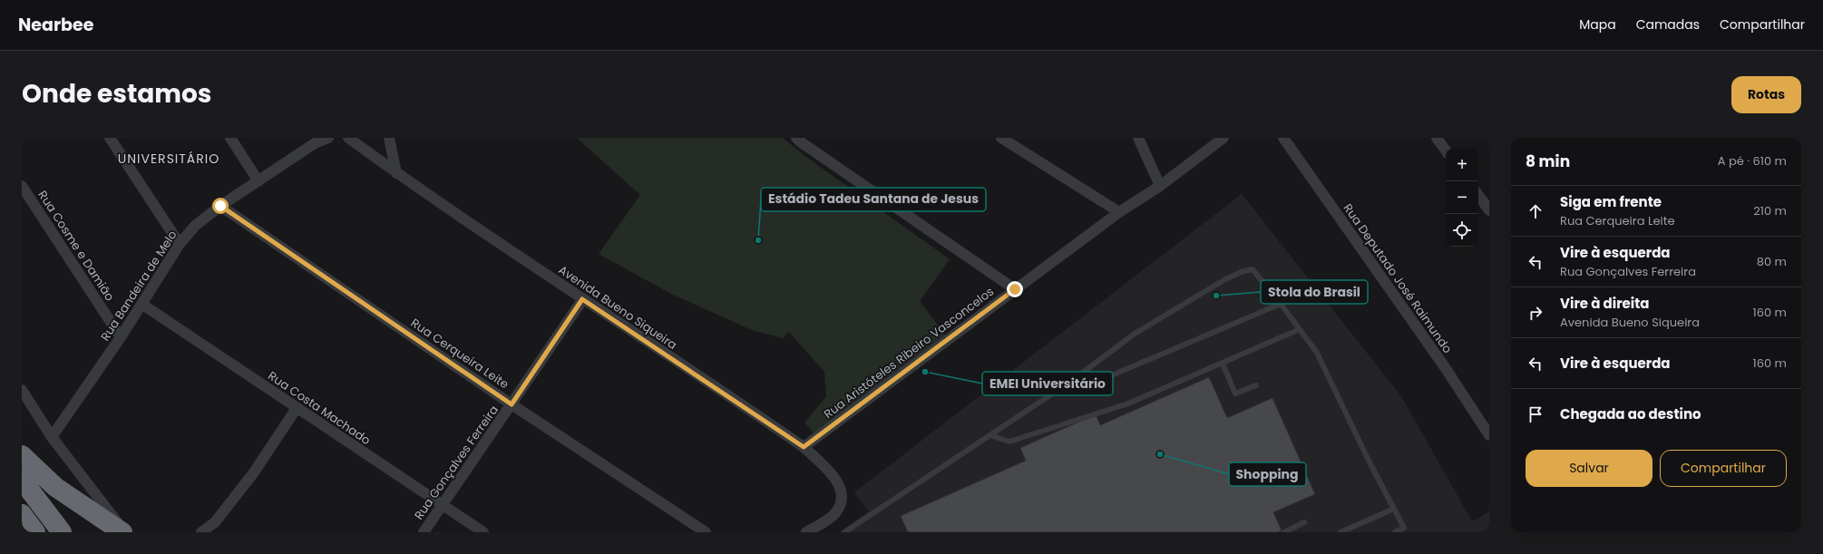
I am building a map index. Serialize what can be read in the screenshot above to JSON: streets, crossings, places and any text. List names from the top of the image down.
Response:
{
  "streets": {
    "street": [
      "Rua Cosme e Damião",
      "Rua Deputado José Raimundo",
      "Rua Bandeira de Melo",
      "Avenida Bueno Siqueira",
      "Rua Aristóteles Ribeiro Vasconcelos",
      "Rua Cerqueira Leite",
      "Rua Costa Machado",
      "Rua Gonçalves Ferreira"
    ]
  },
  "crossings": [
    ["Rua Cosme e Damião", "Rua Bandeira de Melo"],
    ["Rua Bandeira de Melo", "Rua Cerqueira Leite"],
    ["Rua Bandeira de Melo", "Rua Costa Machado"],
    ["Avenida Bueno Siqueira", "Rua Aristóteles Ribeiro Vasconcelos"],
    ["Avenida Bueno Siqueira", "Rua Gonçalves Ferreira"],
    ["Rua Cerqueira Leite", "Rua Gonçalves Ferreira"],
    ["Rua Costa Machado", "Rua Gonçalves Ferreira"]
  ],
  "districts": ["UNIVERSITÁRIO"],
  "places": [
    "Estádio Tadeu Santana de Jesus",
    "Stola do Brasil",
    "EMEI Universitário",
    "Shopping"
  ],
  "page": {
    "header": "Nearbee",
    "nav": ["Mapa", "Camadas", "Compartilhar"],
    "title": "Onde estamos",
    "buttons": [
      "Rotas",
      ["Salvar", "Compartilhar"]
    ],
    "heading": ["8 min", "A pé · 610 m"],
    "map_buttons": ["+", "−"],
    "list": [
      ["Siga em frente", "Rua Cerqueira Leite", "210 m"],
      ["Vire à esquerda", "Rua Gonçalves Ferreira", "80 m"],
      ["Vire à direita", "Avenida Bueno Siqueira", "160 m"],
      ["Vire à esquerda", "160 m"],
      "Chegada ao destino"
    ]
  }
}
